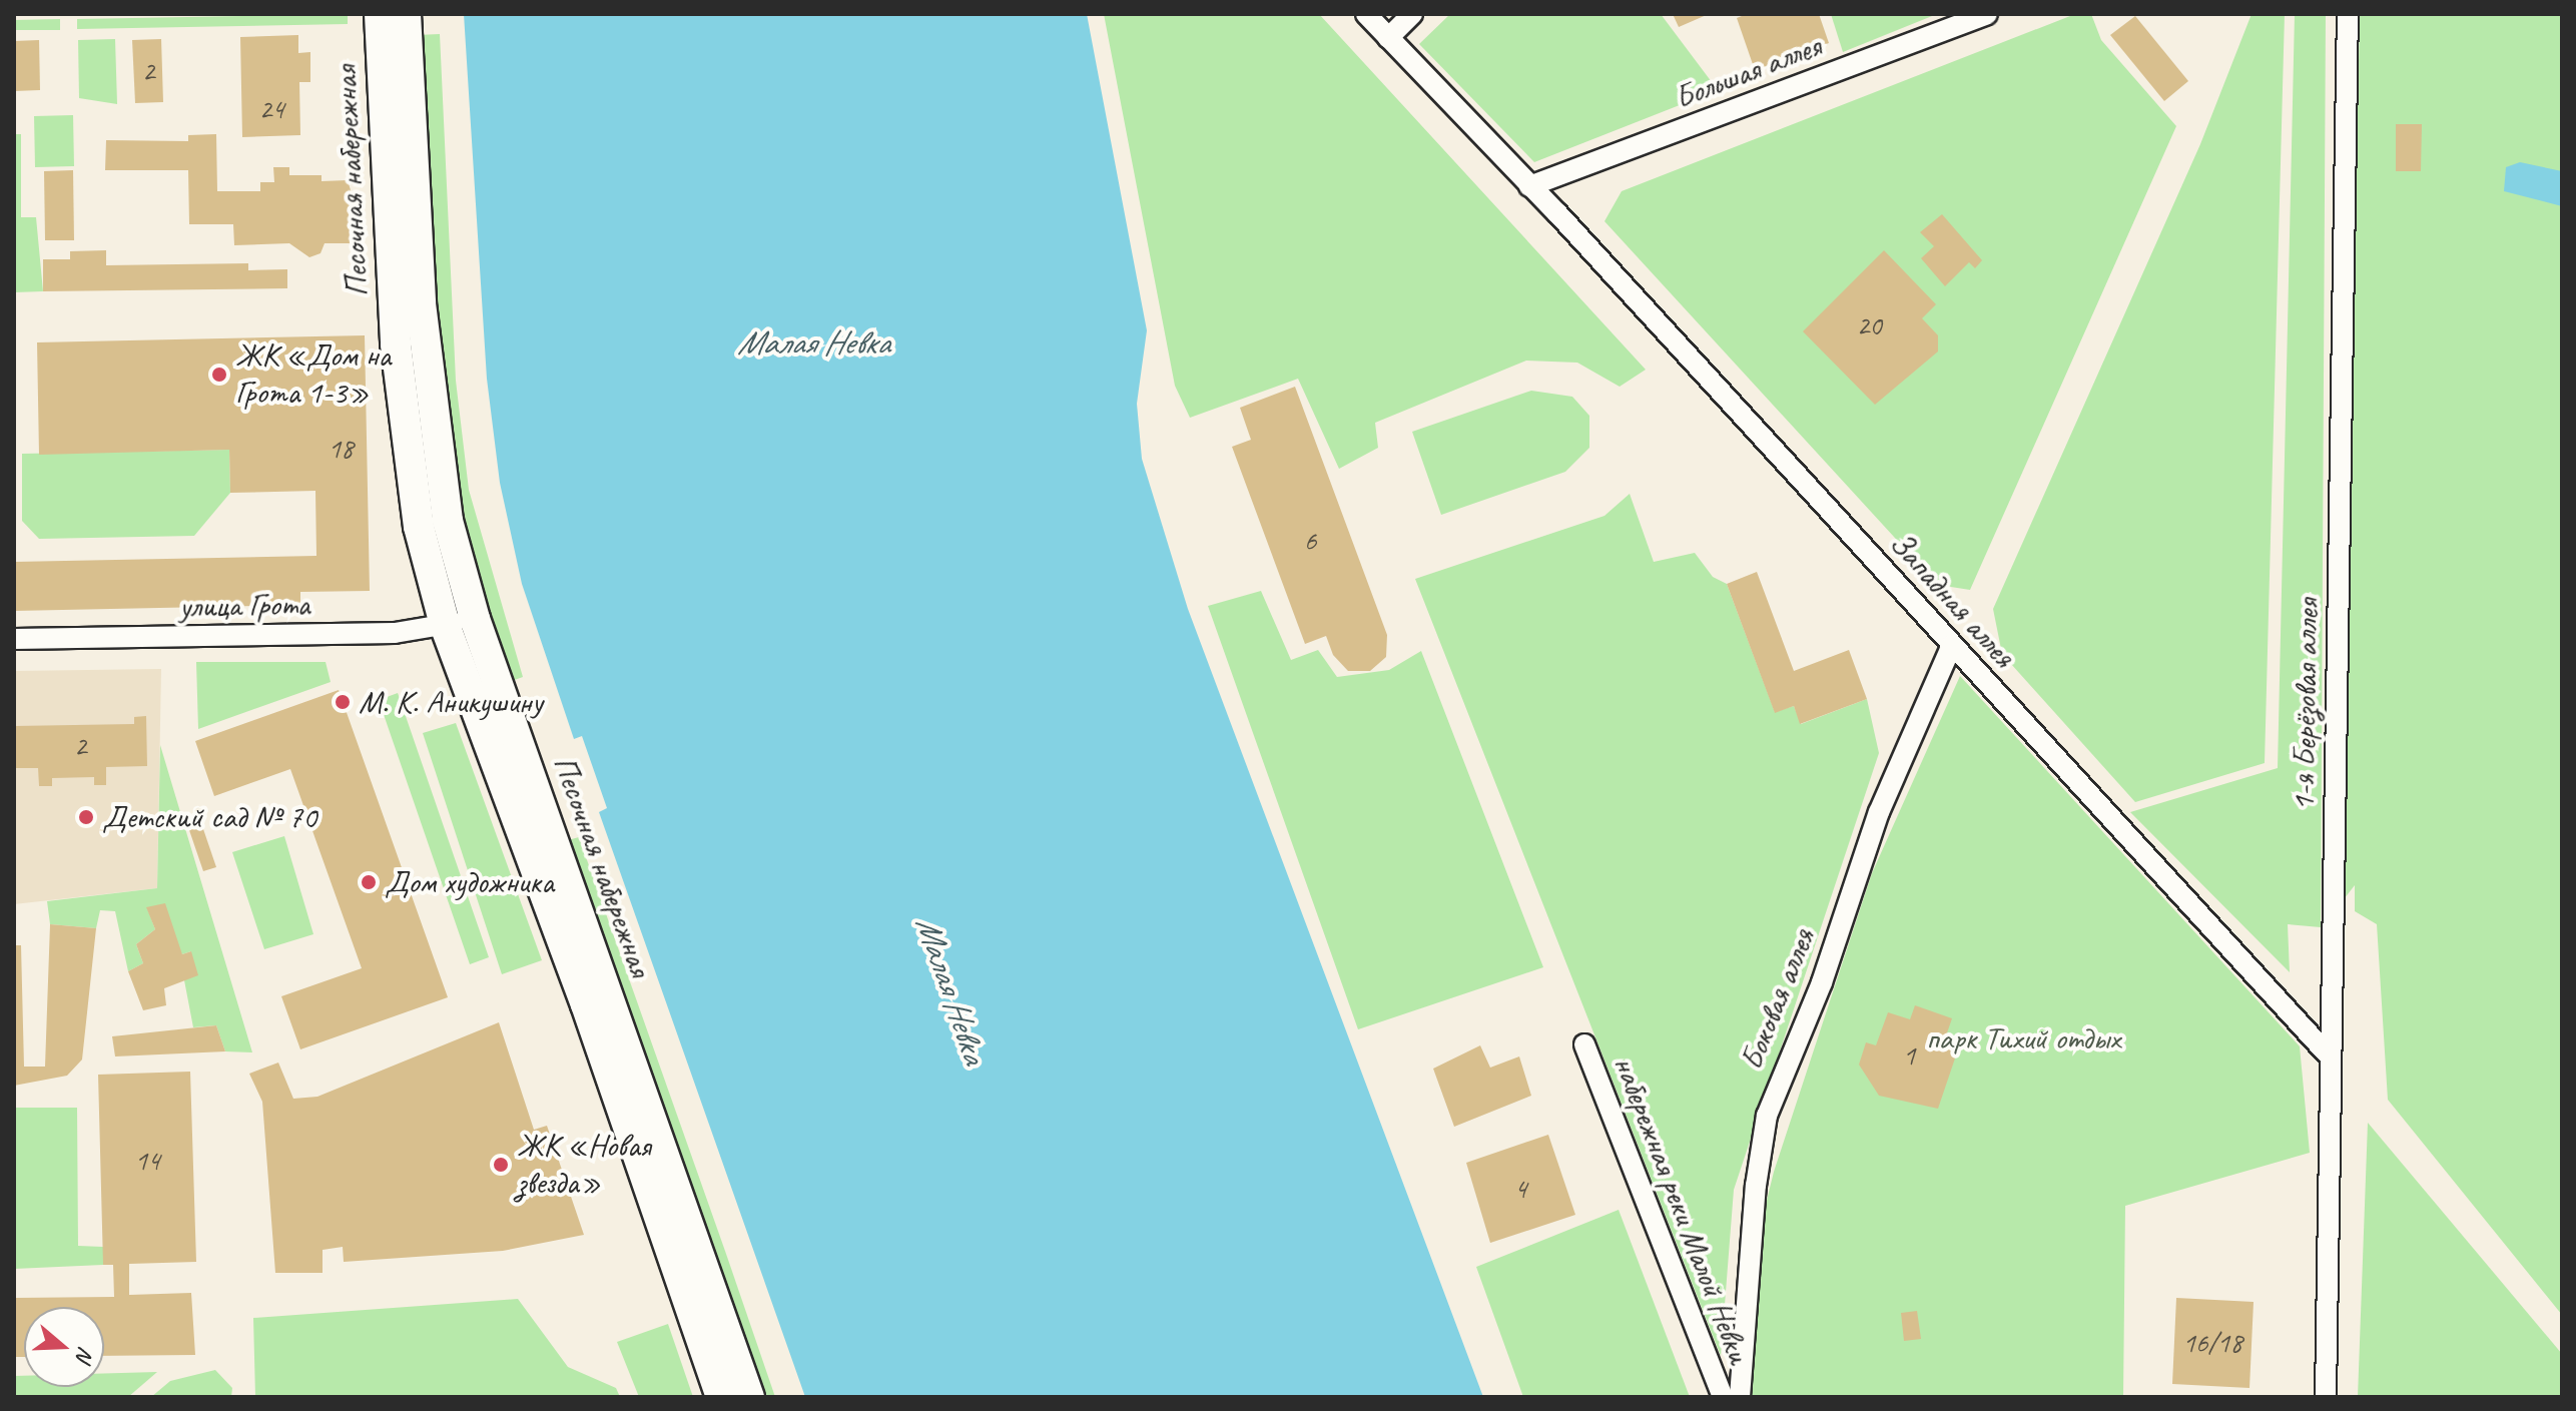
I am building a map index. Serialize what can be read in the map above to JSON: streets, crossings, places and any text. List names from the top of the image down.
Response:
{
  "streets": {
    "main road": ["Песочная набережная"],
    "street": [
      "Большая аллея",
      "Западная аллея",
      "улица Грота",
      "1-я Берёзовая аллея",
      "Боковая аллея",
      "набережная реки Малой Невки"
    ]
  },
  "crossings": [
    ["Большая аллея", "Западная аллея"],
    ["Песочная набережная", "улица Грота"],
    ["Западная аллея", "1-я Берёзовая аллея"],
    ["Западная аллея", "Боковая аллея"]
  ],
  "water": ["Малая Невка"],
  "parks": ["парк Тихий отдых"],
  "places": [
    "ЖК «Дом на Грота 1-3»",
    "М. К. Аникушину",
    "Детский сад № 70",
    "Дом художника",
    "ЖК «Новая звезда»"
  ],
  "house_numbers": [
    "2",
    "24",
    "20",
    "18",
    "6",
    "2",
    "1",
    "14",
    "4",
    "16/18"
  ],
  "north": "right"
}
